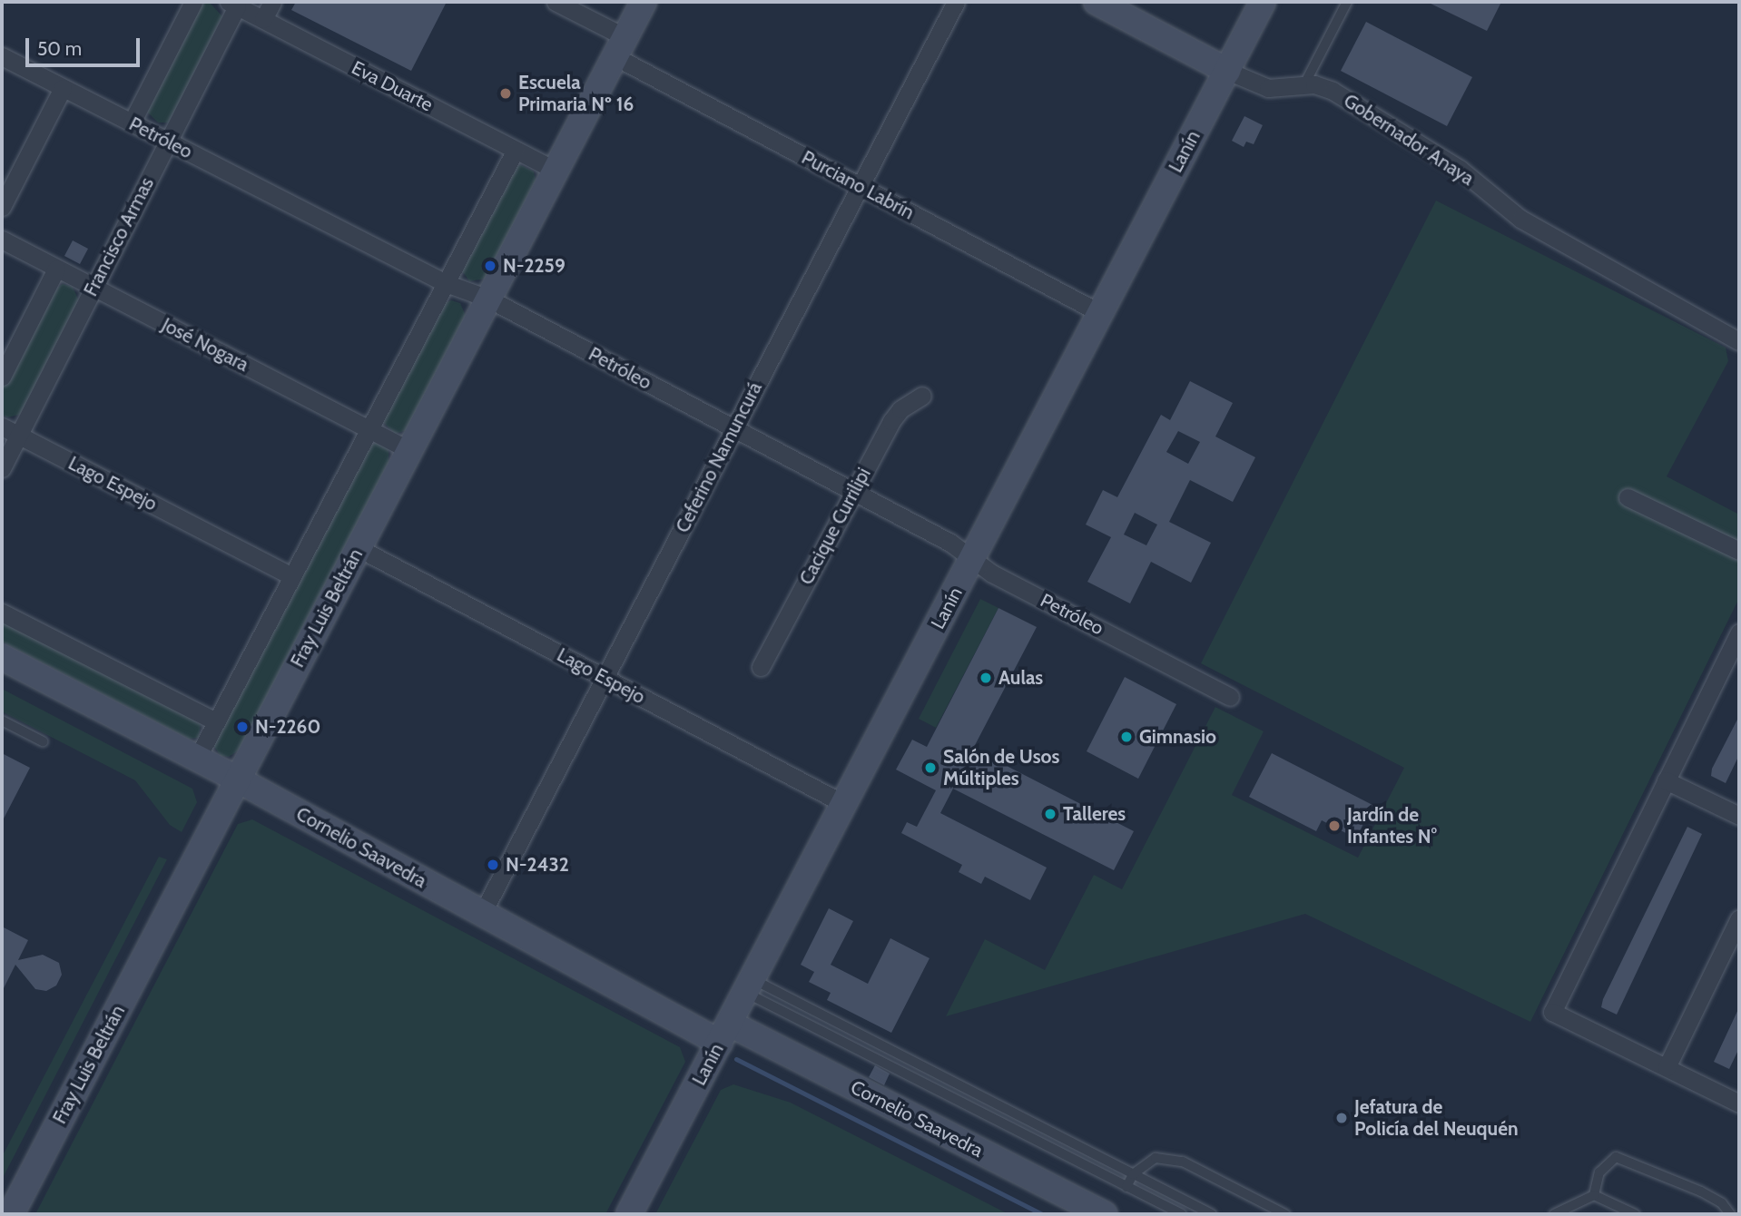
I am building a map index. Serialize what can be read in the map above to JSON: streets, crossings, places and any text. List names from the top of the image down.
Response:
{
  "streets": {
    "main road": [
      "Gobernador Anaya",
      "Lanín",
      "Fray Luis Beltrán",
      "Cornelio Saavedra"
    ],
    "street": [
      "Eva Duarte",
      "Petróleo",
      "Purciano Labrín",
      "Francisco Armas",
      "José Nogara",
      "Ceferino Namuncurá",
      "Lago Espejo",
      "Cacique Currilipi"
    ]
  },
  "crossings": [
    ["Eva Duarte", "Francisco Armas"],
    ["Eva Duarte", "Fray Luis Beltrán"],
    ["Petróleo", "Lanín"],
    ["Petróleo", "Francisco Armas"],
    ["Petróleo", "Ceferino Namuncurá"],
    ["Petróleo", "Cacique Currilipi"],
    ["Petróleo", "Fray Luis Beltrán"],
    ["Gobernador Anaya", "Lanín"],
    ["Lanín", "Purciano Labrín"],
    ["Lanín", "Lago Espejo"],
    ["Lanín", "Cornelio Saavedra"],
    ["Purciano Labrín", "Ceferino Namuncurá"],
    ["Purciano Labrín", "Fray Luis Beltrán"],
    ["Francisco Armas", "José Nogara"],
    ["Francisco Armas", "Lago Espejo"],
    ["José Nogara", "Fray Luis Beltrán"],
    ["Ceferino Namuncurá", "Lago Espejo"],
    ["Ceferino Namuncurá", "Cornelio Saavedra"],
    ["Lago Espejo", "Fray Luis Beltrán"],
    ["Fray Luis Beltrán", "Cornelio Saavedra"]
  ],
  "places": [
    "Escuela Primaria Nº 16",
    "N-2259",
    "Aulas",
    "N-2260",
    "Gimnasio",
    "Salón de Usos Múltiples",
    "Talleres",
    "Jardín de Infantes N°",
    "N-2432",
    "Jefatura de Policía del Neuquén"
  ],
  "scale_bar": "50 m"
}
